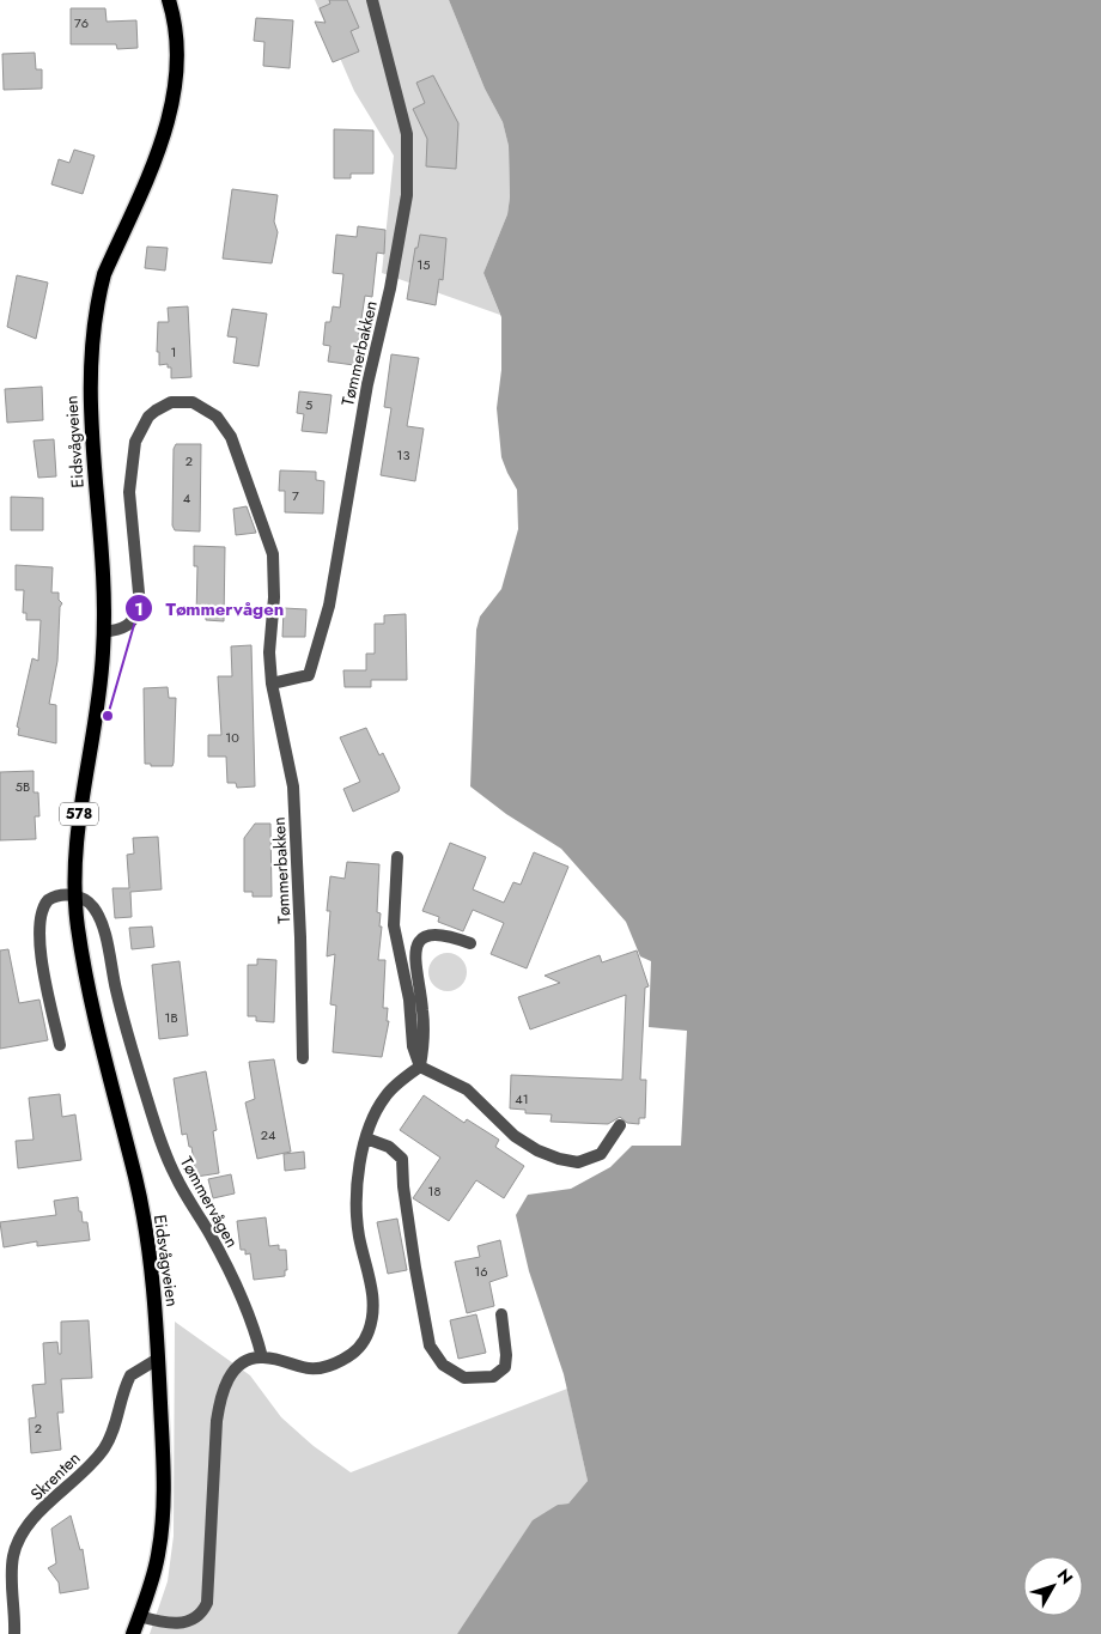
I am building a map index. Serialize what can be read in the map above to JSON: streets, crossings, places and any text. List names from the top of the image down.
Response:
{
  "streets": {
    "main road": ["Eidsvågveien", "578"],
    "street": ["Tømmerbakken", "Tømmervågen", "Skrenten"]
  },
  "crossings": [
    ["Tømmerbakken", "Eidsvågveien"],
    ["Eidsvågveien", "Tømmervågen"],
    ["Eidsvågveien", "Skrenten"]
  ],
  "places": ["Tømmervågen"],
  "house_numbers": [
    "76",
    "15",
    "1",
    "5",
    "13",
    "2",
    "7",
    "4",
    "10",
    "5B",
    "1B",
    "41",
    "24",
    "18",
    "16",
    "2"
  ],
  "north": "top right"
}
